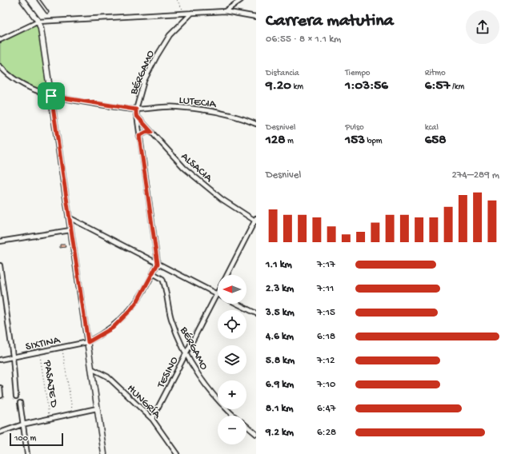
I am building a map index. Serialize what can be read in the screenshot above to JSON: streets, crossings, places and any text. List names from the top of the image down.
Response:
{
  "streets": {
    "street": [
      "BÉRGAMO",
      "LUTECIA",
      "ALSACIA",
      "SIXTINA",
      "TESINO",
      "HUNGRÍA"
    ],
    "path": ["PASAJE D"]
  },
  "crossings": [
    ["BÉRGAMO", "LUTECIA"],
    ["BÉRGAMO", "ALSACIA"],
    ["BÉRGAMO", "SIXTINA"],
    ["BÉRGAMO", "TESINO"],
    ["ALSACIA", "TESINO"],
    ["SIXTINA", "PASAJE D"],
    ["TESINO", "HUNGRÍA"]
  ],
  "scale_bar": "100 m",
  "north": "left",
  "page": {
    "heading": ["Carrera matutina", "06:55 · 8 × 1.1 km"],
    "stats": [
      ["Distancia", "9.20 km"],
      ["Tiempo", "1:03:56"],
      ["Ritmo", "6:57 /km"],
      ["Desnivel", "128 m"],
      ["Pulso", "153 bpm"],
      ["kcal", "658"]
    ],
    "chart": ["Desnivel", "274–289 m"],
    "list": [
      {
        "name": "1.1 km",
        "note": "7:17"
      },
      {
        "name": "2.3 km",
        "note": "7:11"
      },
      {
        "name": "3.5 km",
        "note": "7:15"
      },
      {
        "name": "4.6 km",
        "note": "6:18"
      },
      {
        "name": "5.8 km",
        "note": "7:12"
      },
      {
        "name": "6.9 km",
        "note": "7:10"
      },
      {
        "name": "8.1 km",
        "note": "6:47"
      },
      {
        "name": "9.2 km",
        "note": "6:28"
      }
    ],
    "map_buttons": ["+", "−"],
    "scale": "100 m"
  }
}
